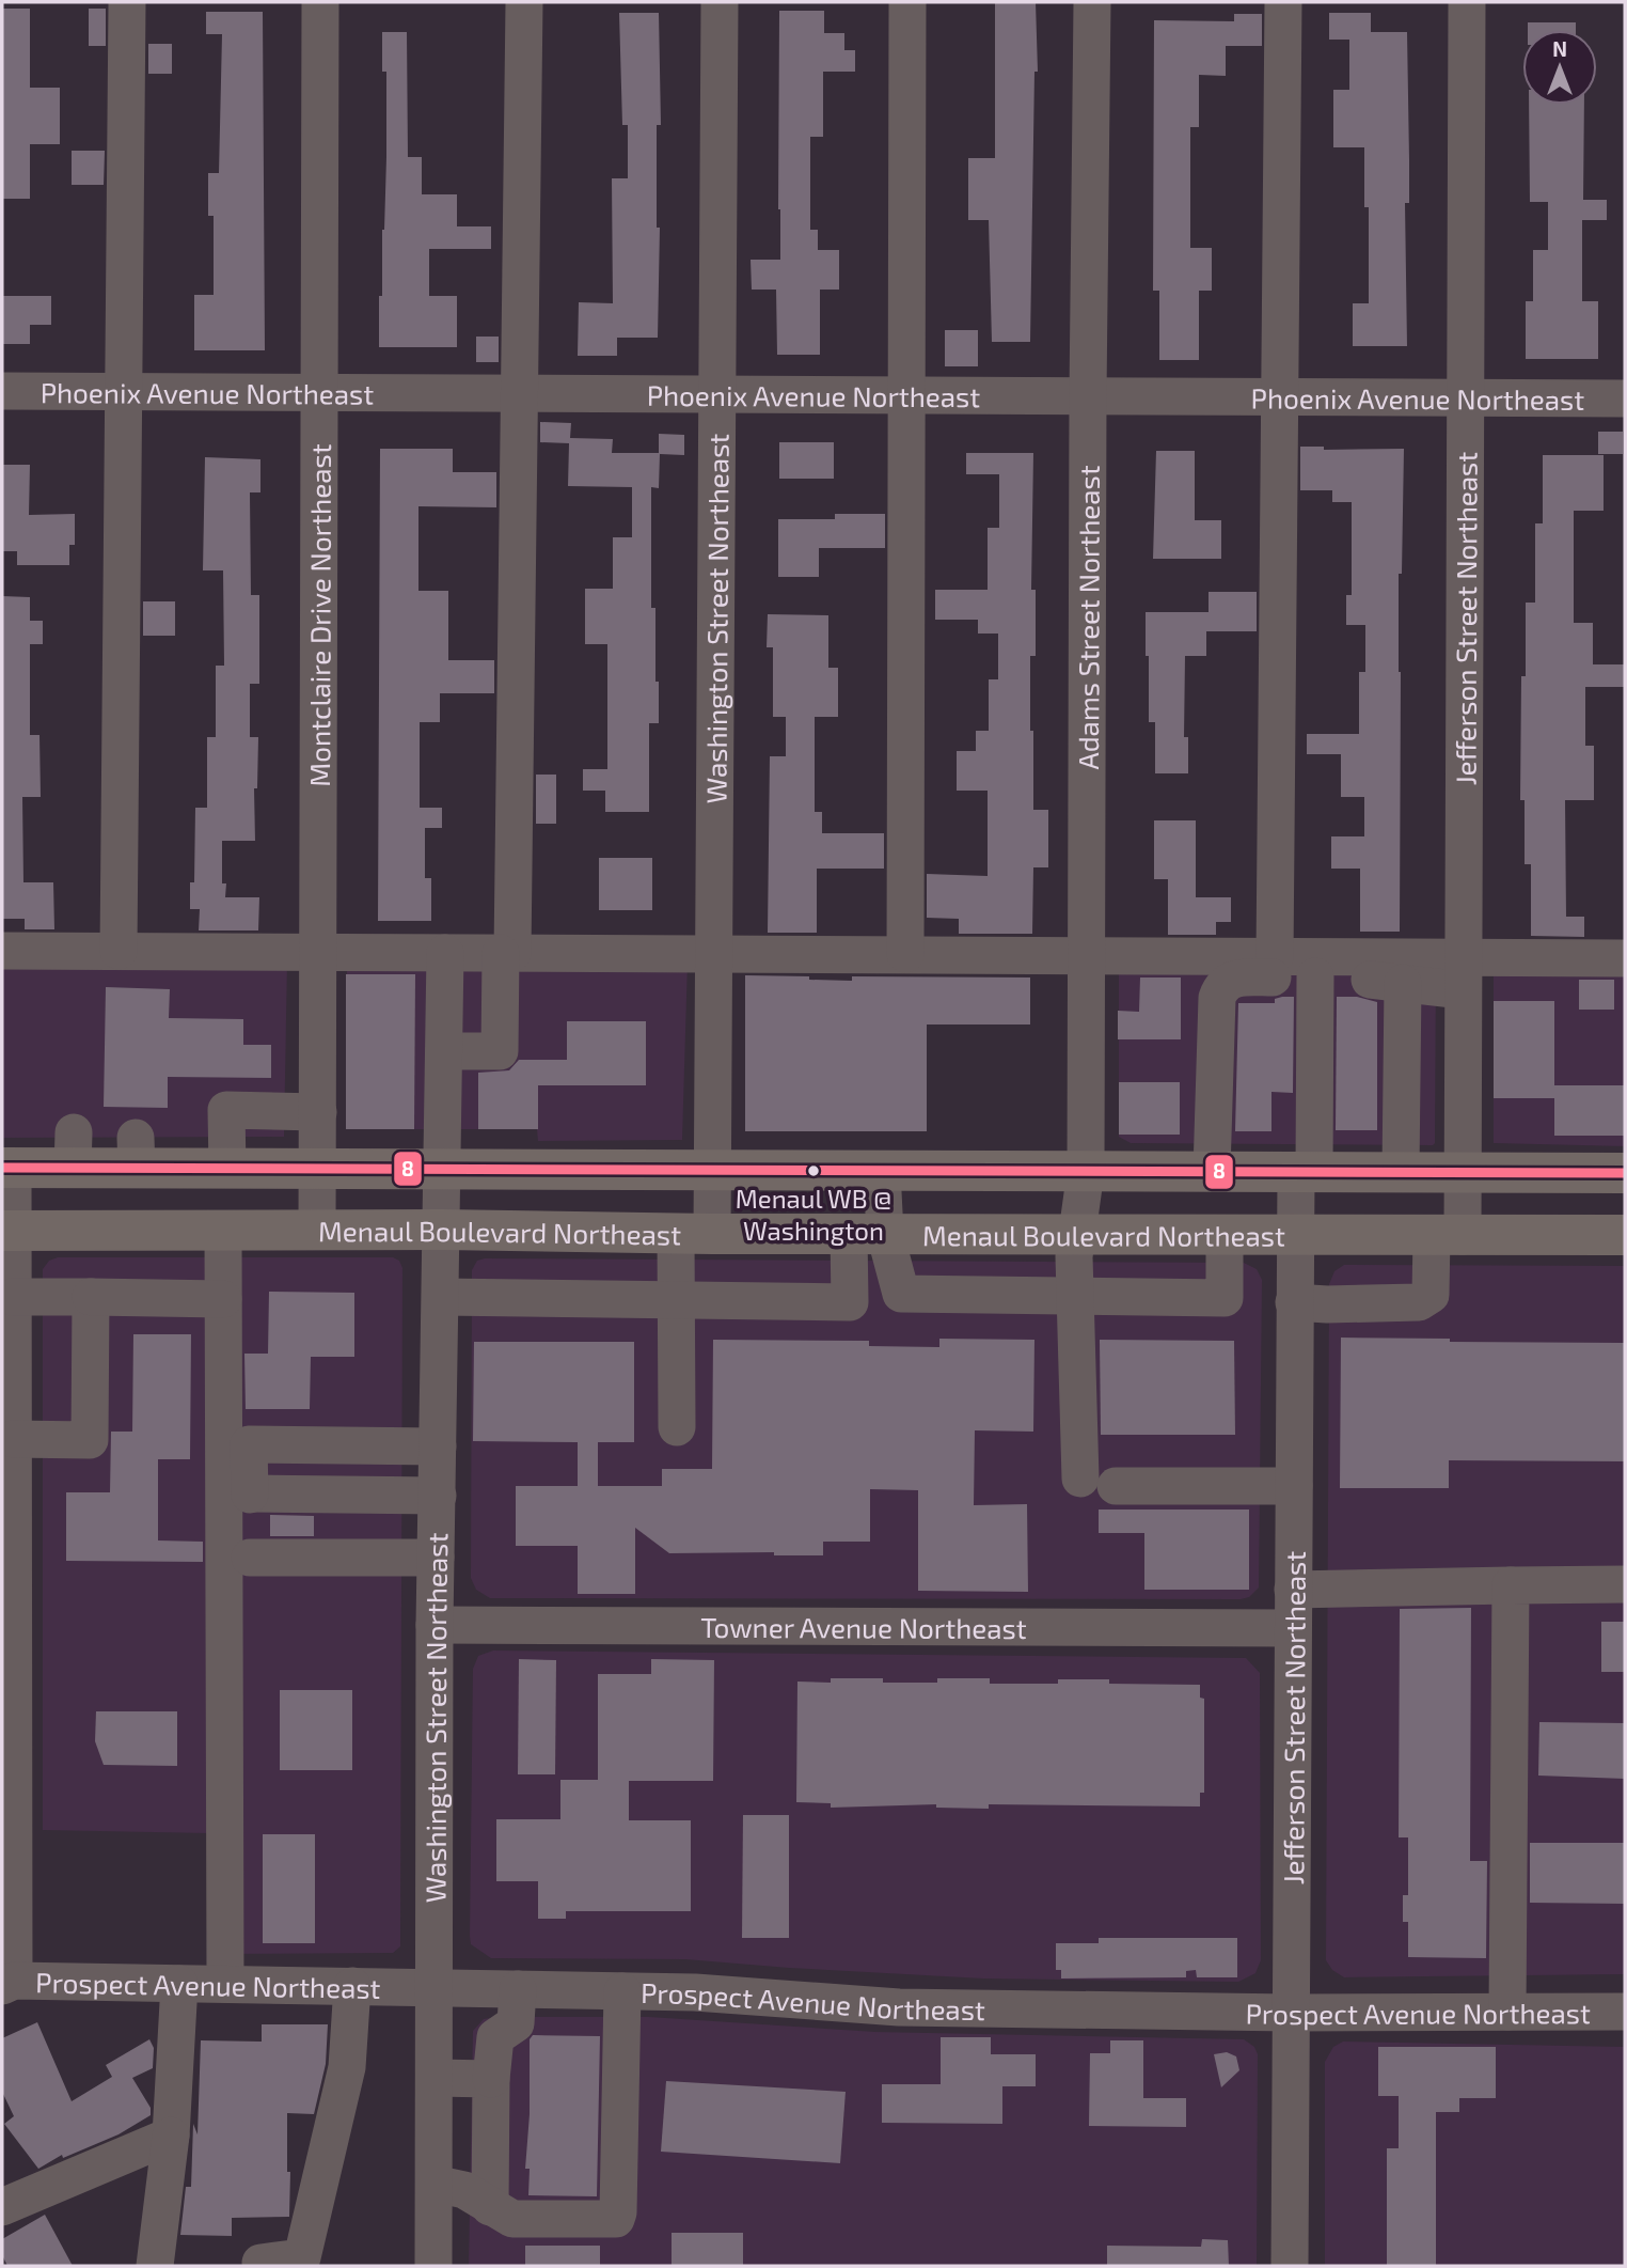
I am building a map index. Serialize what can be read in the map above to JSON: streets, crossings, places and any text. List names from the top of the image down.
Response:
{
  "streets": {
    "main road": ["Menaul Boulevard Northeast"],
    "street": [
      "Phoenix Avenue Northeast",
      "Montclaire Drive Northeast",
      "Washington Street Northeast",
      "Adams Street Northeast",
      "Jefferson Street Northeast",
      "Towner Avenue Northeast",
      "Prospect Avenue Northeast"
    ]
  },
  "crossings": [
    ["Phoenix Avenue Northeast", "Montclaire Drive Northeast"],
    ["Phoenix Avenue Northeast", "Washington Street Northeast"],
    ["Phoenix Avenue Northeast", "Adams Street Northeast"],
    ["Phoenix Avenue Northeast", "Jefferson Street Northeast"],
    ["Montclaire Drive Northeast", "Menaul Boulevard Northeast"],
    ["Washington Street Northeast", "Menaul Boulevard Northeast"],
    ["Washington Street Northeast", "Towner Avenue Northeast"],
    ["Washington Street Northeast", "Prospect Avenue Northeast"],
    ["Adams Street Northeast", "Menaul Boulevard Northeast"],
    ["Jefferson Street Northeast", "Menaul Boulevard Northeast"],
    ["Jefferson Street Northeast", "Towner Avenue Northeast"],
    ["Jefferson Street Northeast", "Prospect Avenue Northeast"]
  ],
  "places": ["Menaul WB @ Washington"],
  "lines": ["transit line 8"],
  "north": "top"
}
